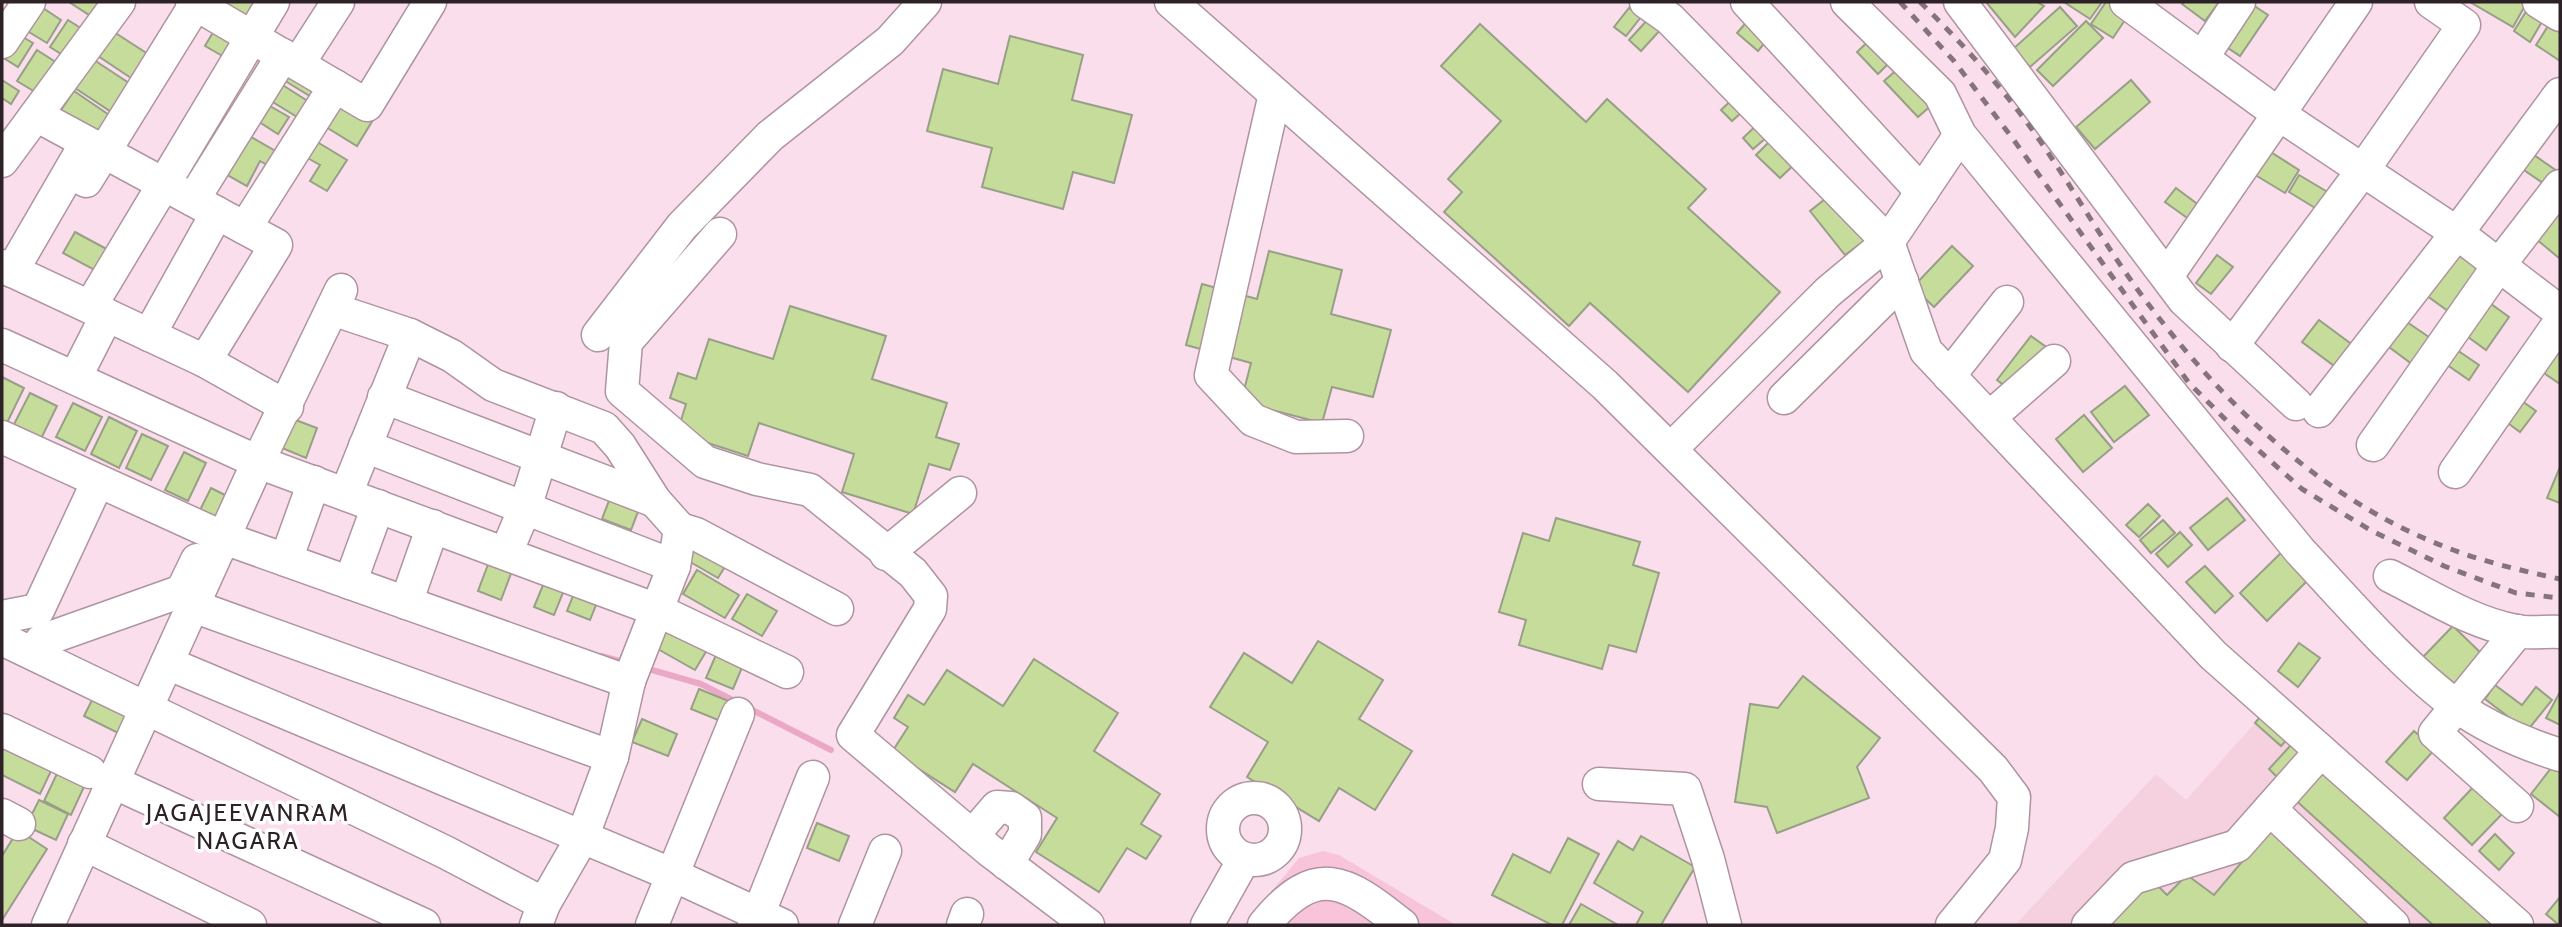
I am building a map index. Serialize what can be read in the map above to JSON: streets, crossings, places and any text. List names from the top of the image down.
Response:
{
  "districts": ["JAGAJEEVANRAM NAGARA"]
}
